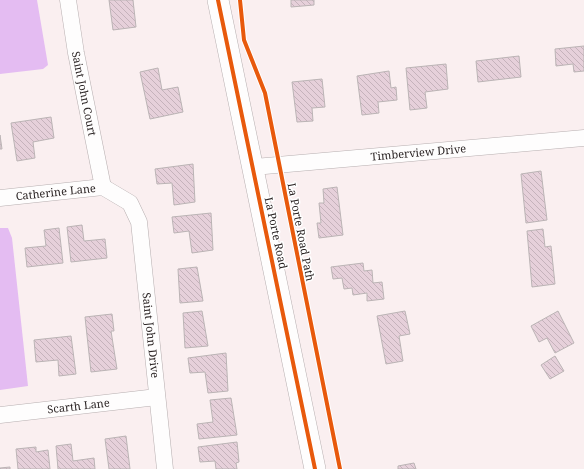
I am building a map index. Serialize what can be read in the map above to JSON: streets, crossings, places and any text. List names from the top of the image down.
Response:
{
  "streets": {
    "street": [
      "Saint John Court",
      "Timberview Drive",
      "Catherine Lane",
      "La Porte Road",
      "Saint John Drive",
      "Scarth Lane"
    ],
    "cycle path": ["La Porte Road Path"]
  },
  "crossings": [
    ["Saint John Court", "Catherine Lane"],
    ["Timberview Drive", "La Porte Road"],
    ["Catherine Lane", "Saint John Drive"],
    ["Saint John Drive", "Scarth Lane"]
  ]
}
